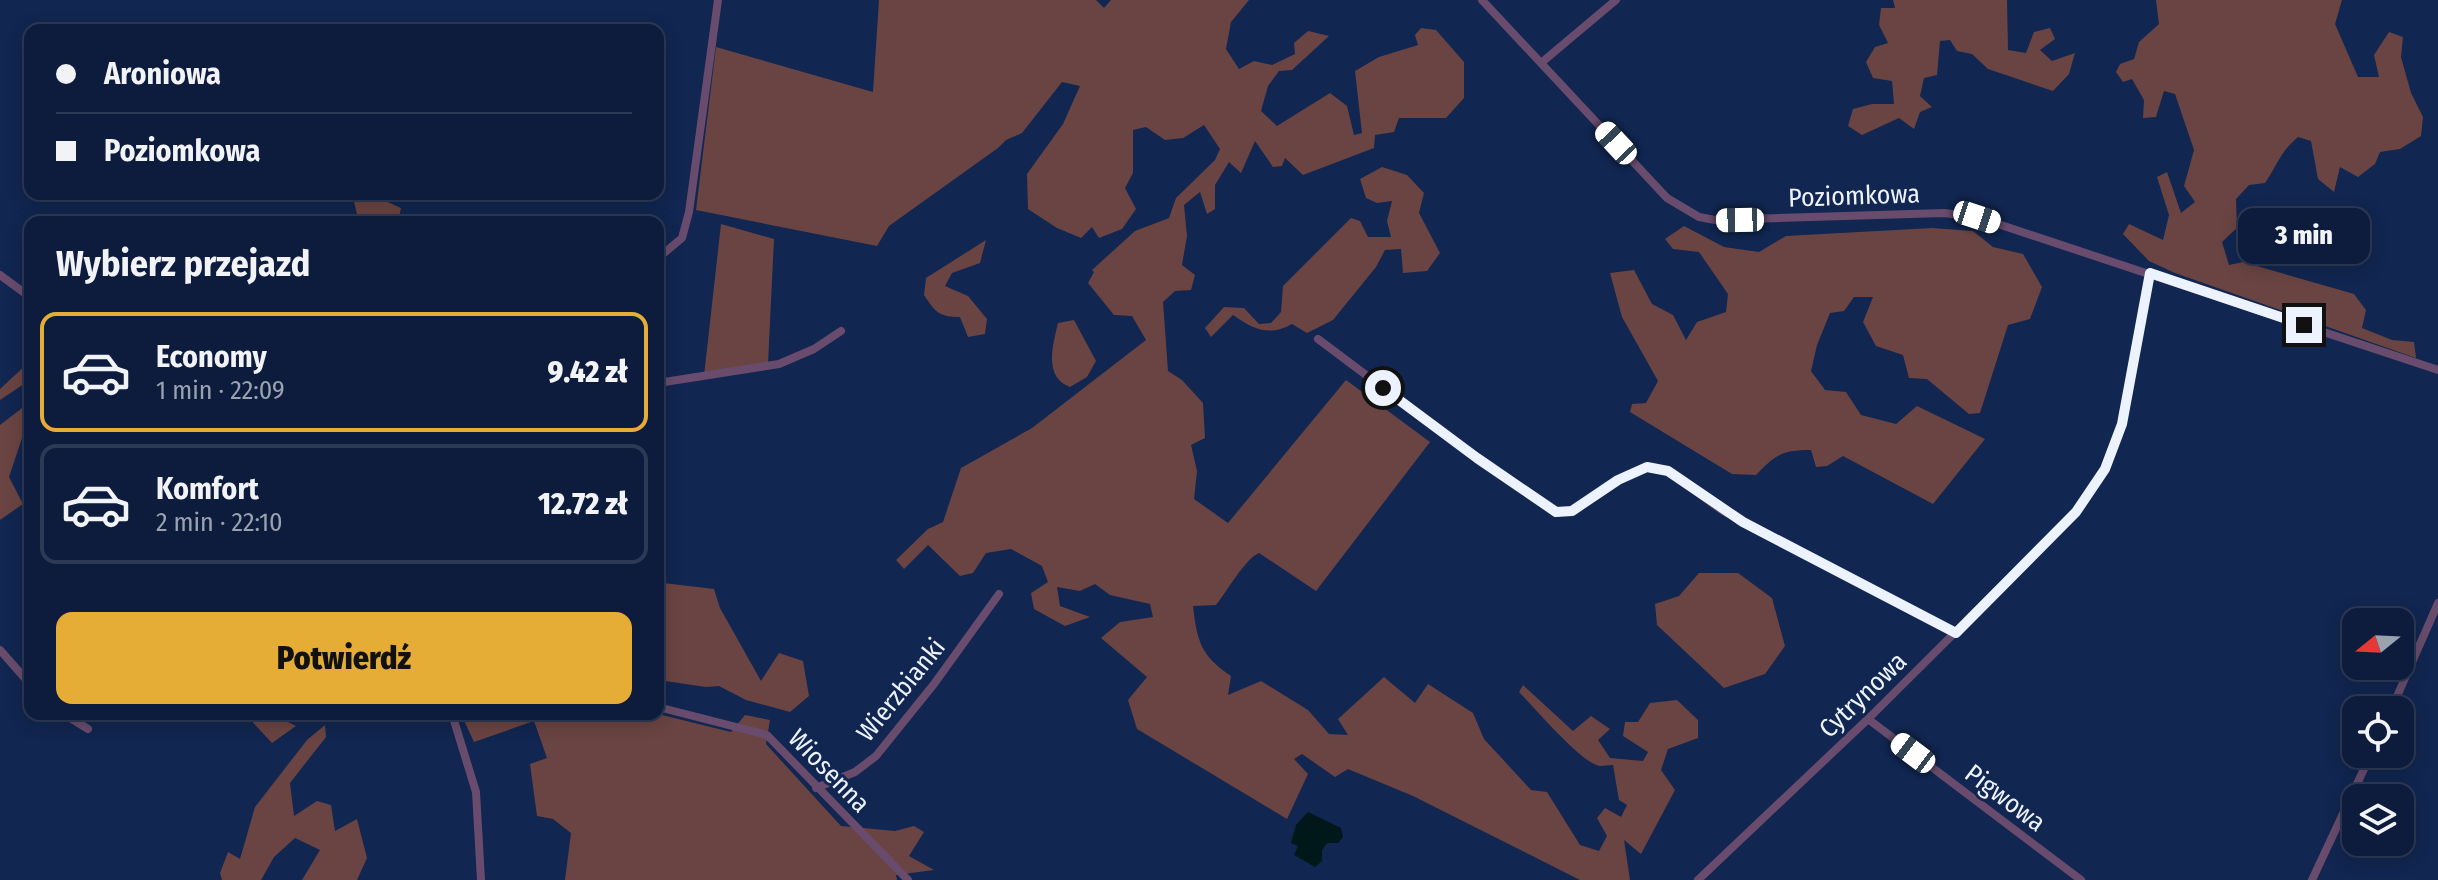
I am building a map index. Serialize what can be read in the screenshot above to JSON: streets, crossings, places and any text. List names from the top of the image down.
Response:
{
  "streets": {
    "street": [
      "Poziomkowa",
      "Wierzbianki",
      "Cytrynowa",
      "Wiosenna",
      "Pigwowa"
    ]
  },
  "crossings": [
    ["Poziomkowa", "Cytrynowa"],
    ["Wierzbianki", "Wiosenna"],
    ["Cytrynowa", "Pigwowa"]
  ],
  "north": "left",
  "page": {
    "banner": ["Aroniowa", "Poziomkowa"],
    "bubble": "3 min",
    "heading": "Wybierz przejazd",
    "list": [
      {
        "name": "Economy",
        "note": "1 min · 22:09",
        "value": "9.42 zł"
      },
      {
        "name": "Komfort",
        "note": "2 min · 22:10",
        "value": "12.72 zł"
      }
    ],
    "buttons": "Potwierdź"
  }
}
